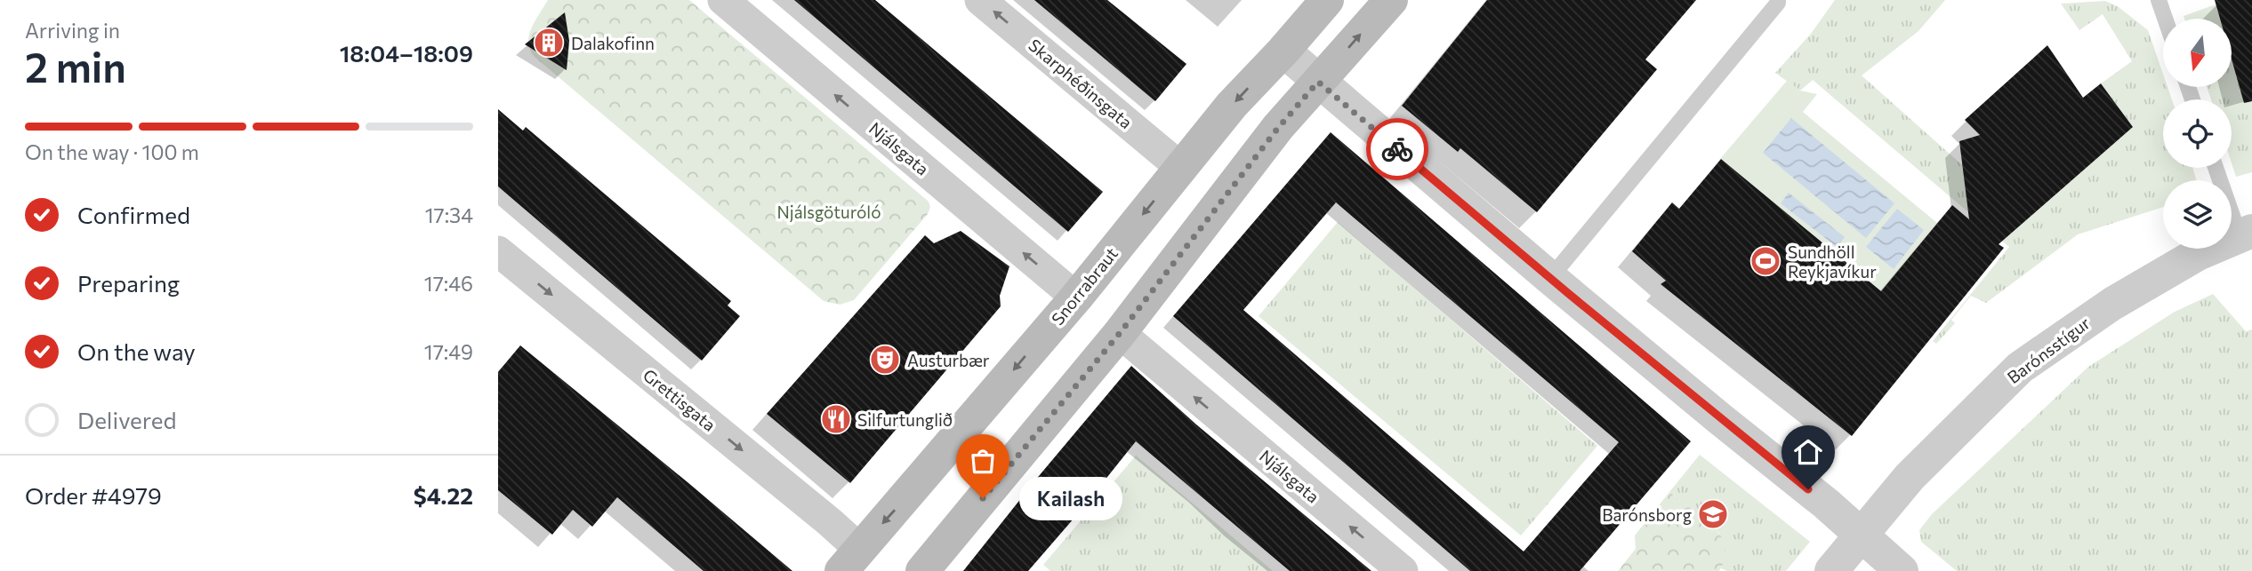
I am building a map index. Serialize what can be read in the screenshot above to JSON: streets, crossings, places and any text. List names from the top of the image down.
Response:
{
  "streets": {
    "main road": ["Snorrabraut"],
    "street": [
      "Skarphéðinsgata",
      "Njálsgata",
      "Barónsstígur",
      "Grettisgata"
    ]
  },
  "crossings": [
    ["Skarphéðinsgata", "Snorrabraut"],
    ["Njálsgata", "Snorrabraut"],
    ["Snorrabraut", "Grettisgata"]
  ],
  "one_way": ["Skarphéðinsgata", "Njálsgata", "Grettisgata"],
  "parks": ["Njálsgöturóló"],
  "places": {
    "building": ["Dalakofinn"],
    "sports": ["Sundhöll Reykjavíkur"],
    "theatre": ["Austurbær"],
    "restaurant": ["Silfurtunglið"],
    "other": ["Kailash"],
    "school or university": ["Barónsborg"]
  },
  "north": "bottom",
  "page": {
    "heading": ["2 min", "Arriving in", "18:04–18:09"],
    "panel": ["Order #4979", "$4.22"],
    "bar": "On the way · 100 m",
    "list": [
      ["Confirmed", "17:34"],
      ["Preparing", "17:46"],
      ["On the way", "17:49"],
      "Delivered"
    ],
    "bubble": "Kailash"
  }
}
